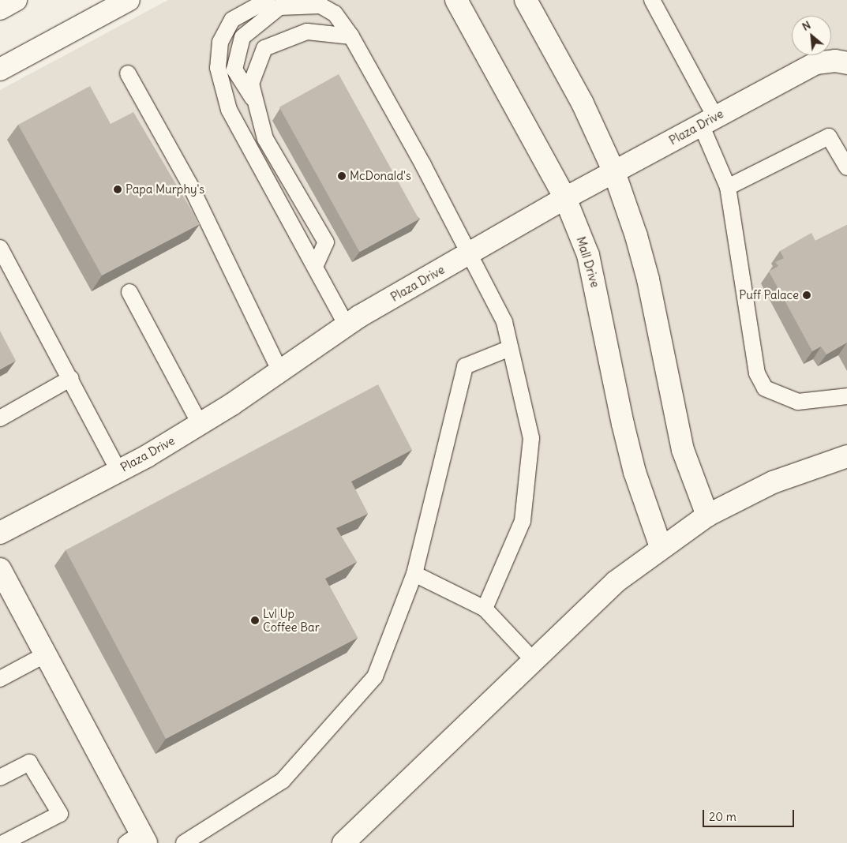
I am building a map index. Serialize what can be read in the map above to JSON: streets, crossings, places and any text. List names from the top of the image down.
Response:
{
  "streets": {
    "street": ["Plaza Drive", "Mall Drive"]
  },
  "crossings": [
    ["Plaza Drive", "Mall Drive"]
  ],
  "places": [
    "McDonald's",
    "Papa Murphy's",
    "Puff Palace",
    "Lvl Up Coffee Bar"
  ],
  "scale_bar": "20 m",
  "north": "top left"
}
